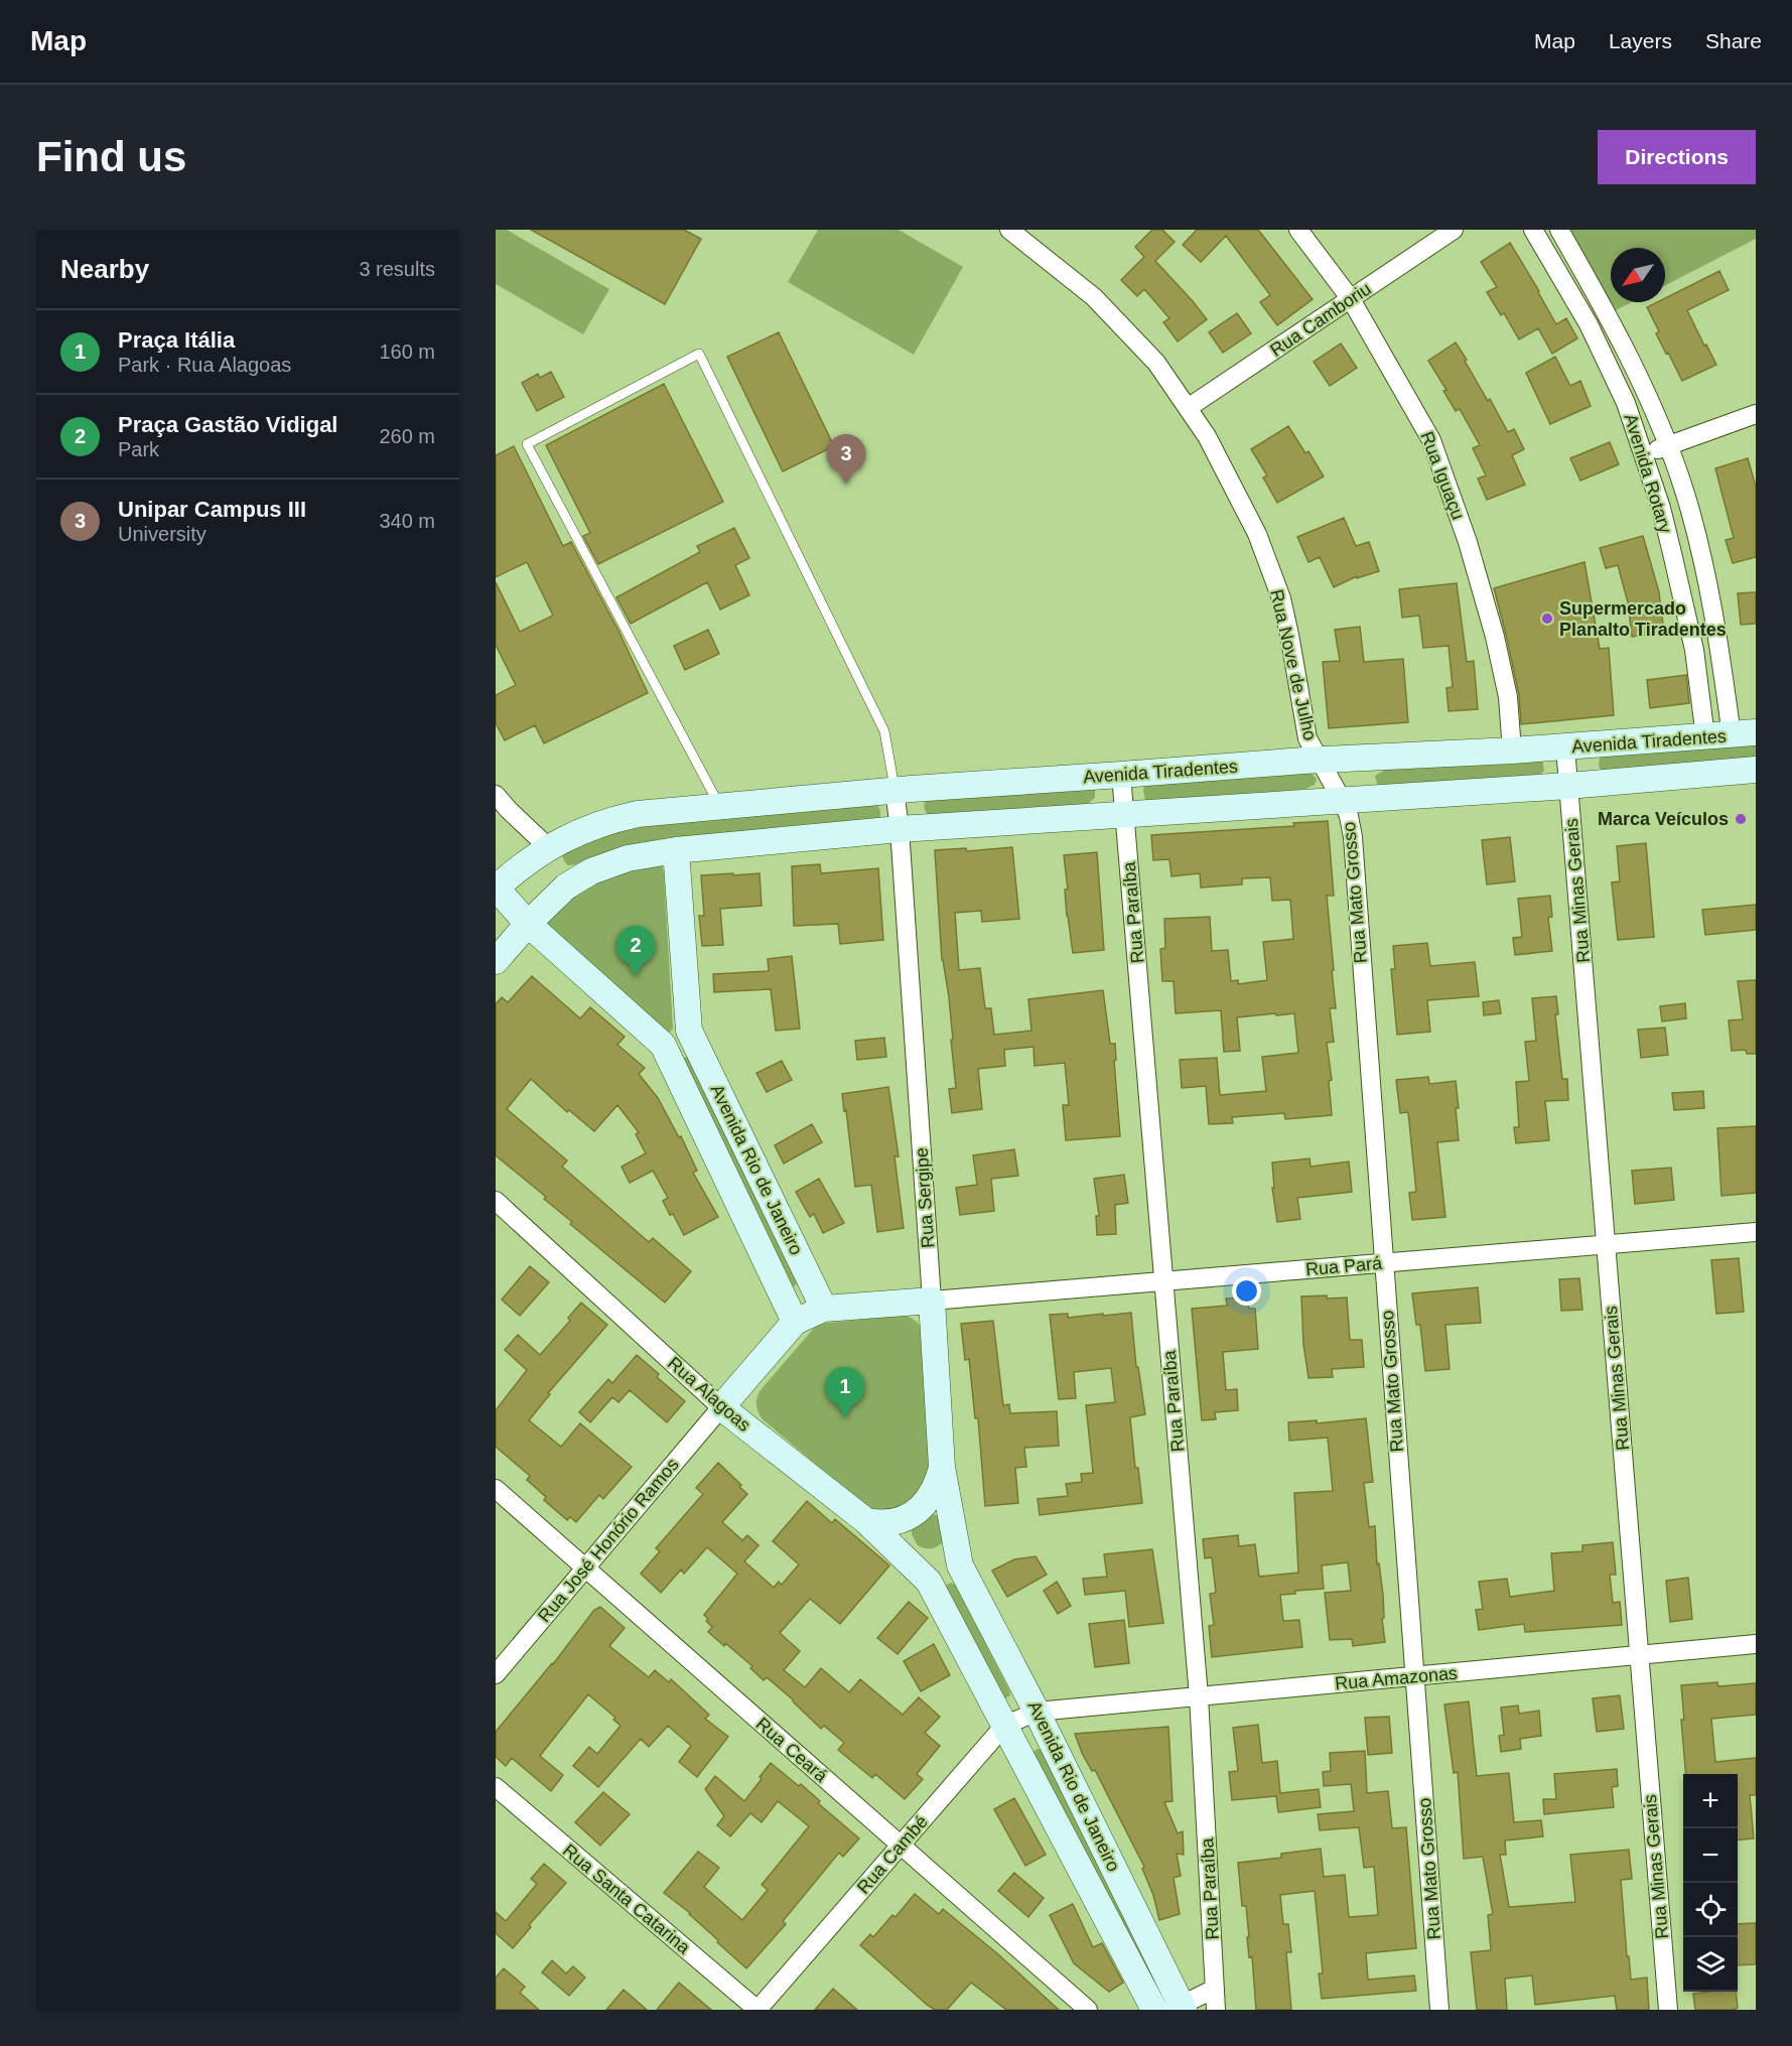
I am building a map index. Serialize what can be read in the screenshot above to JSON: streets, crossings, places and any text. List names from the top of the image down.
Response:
{
  "streets": {
    "street": [
      "Rua Camboriu",
      "Avenida Rotary",
      "Rua Iguaçu",
      "Rua Nove de Julho",
      "Avenida Tiradentes",
      "Rua Minas Gerais",
      "Rua Mato Grosso",
      "Rua Paraíba",
      "Avenida Rio de Janeiro",
      "Rua Sergipe",
      "Rua Pará",
      "Rua Alagoas",
      "Rua José Honório Ramos",
      "Rua Amazonas",
      "Rua Ceará",
      "Rua Cambé",
      "Rua Santa Catarina"
    ]
  },
  "crossings": [
    ["Rua Camboriu", "Rua Iguaçu"],
    ["Rua Camboriu", "Rua Nove de Julho"],
    ["Avenida Rotary", "Avenida Tiradentes"],
    ["Rua Iguaçu", "Avenida Tiradentes"],
    ["Rua Nove de Julho", "Avenida Tiradentes"],
    ["Rua Nove de Julho", "Rua Mato Grosso"],
    ["Avenida Tiradentes", "Rua Minas Gerais"],
    ["Avenida Tiradentes", "Rua Mato Grosso"],
    ["Avenida Tiradentes", "Rua Paraíba"],
    ["Avenida Tiradentes", "Rua Sergipe"],
    ["Rua Minas Gerais", "Rua Pará"],
    ["Rua Minas Gerais", "Rua Amazonas"],
    ["Rua Mato Grosso", "Rua Pará"],
    ["Rua Mato Grosso", "Rua Amazonas"],
    ["Rua Paraíba", "Rua Pará"],
    ["Rua Paraíba", "Rua Amazonas"],
    ["Avenida Rio de Janeiro", "Rua Sergipe"],
    ["Avenida Rio de Janeiro", "Rua Alagoas"],
    ["Avenida Rio de Janeiro", "Rua Amazonas"],
    ["Avenida Rio de Janeiro", "Rua Cambé"],
    ["Rua Sergipe", "Rua Pará"],
    ["Rua Alagoas", "Rua José Honório Ramos"],
    ["Rua José Honório Ramos", "Rua Ceará"],
    ["Rua Amazonas", "Rua Cambé"],
    ["Rua Ceará", "Rua Cambé"],
    ["Rua Cambé", "Rua Santa Catarina"]
  ],
  "places": ["Supermercado Planalto Tiradentes", "Marca Veículos"],
  "north": "bottom left",
  "page": {
    "header": "Map",
    "nav": ["Map", "Layers", "Share"],
    "buttons": "Directions",
    "title": "Find us",
    "heading": ["Nearby", "3 results"],
    "list": [
      {
        "mark": "1",
        "name": "Praça Itália",
        "note": "Park · Rua Alagoas",
        "value": "160 m"
      },
      {
        "mark": "2",
        "name": "Praça Gastão Vidigal",
        "note": "Park",
        "value": "260 m"
      },
      {
        "mark": "3",
        "name": "Unipar Campus III",
        "note": "University",
        "value": "340 m"
      }
    ],
    "pins": ["3", "2", "1"],
    "map_buttons": ["+", "−"]
  }
}
